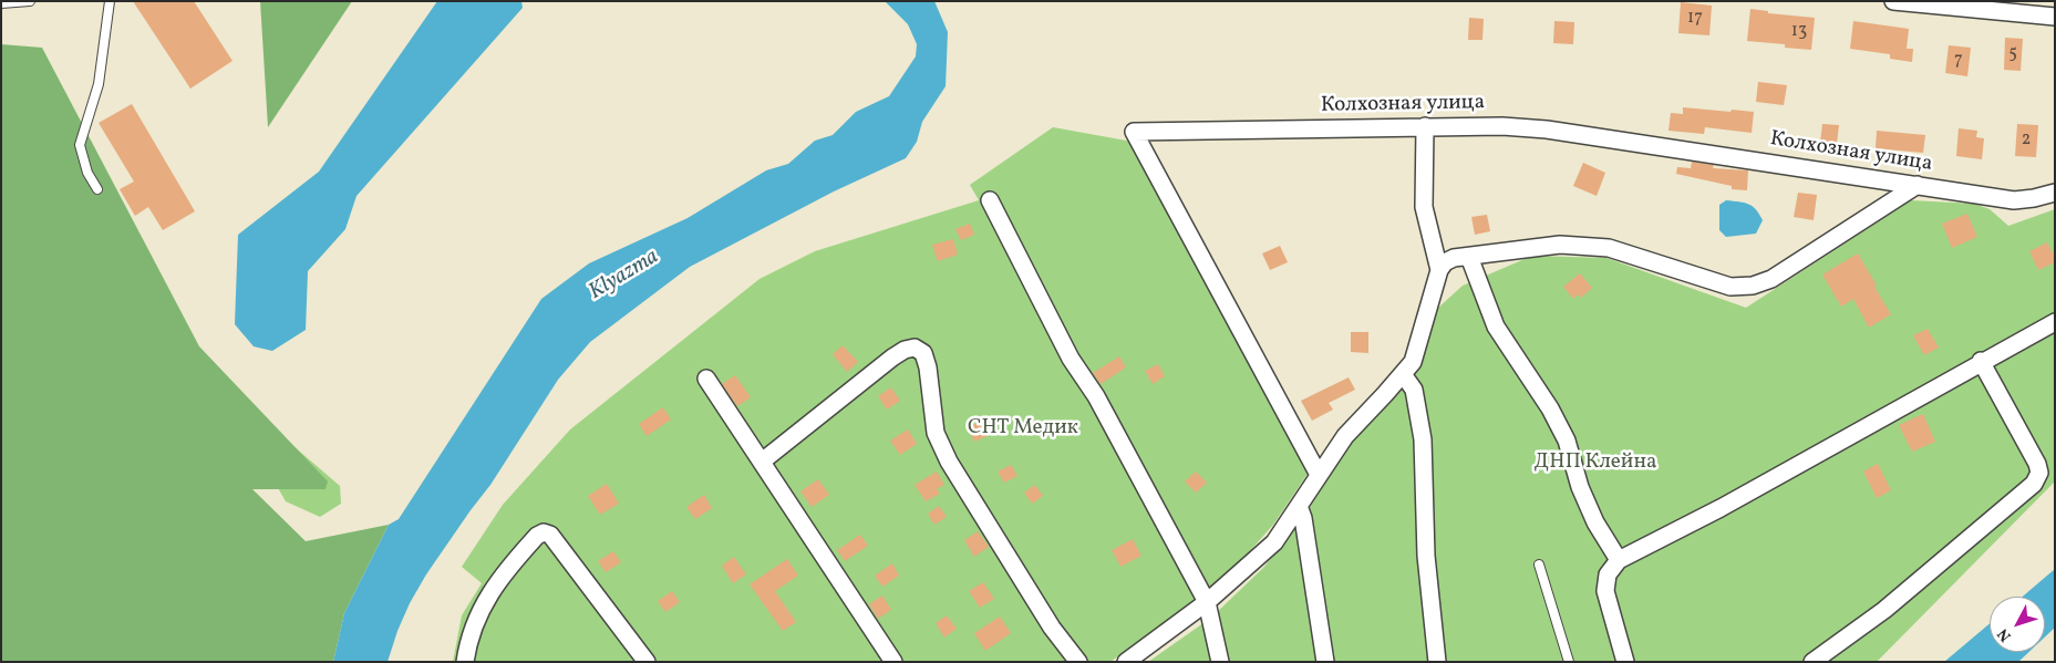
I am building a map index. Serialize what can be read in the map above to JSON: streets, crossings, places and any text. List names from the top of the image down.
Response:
{
  "streets": {
    "street": ["Колхозная улица"]
  },
  "water": ["Klyazma"],
  "parks": ["СНТ Медик", "ДНП Клейна"],
  "house_numbers": [
    "17",
    "13",
    "5",
    "7",
    "2"
  ],
  "north": "bottom left"
}
